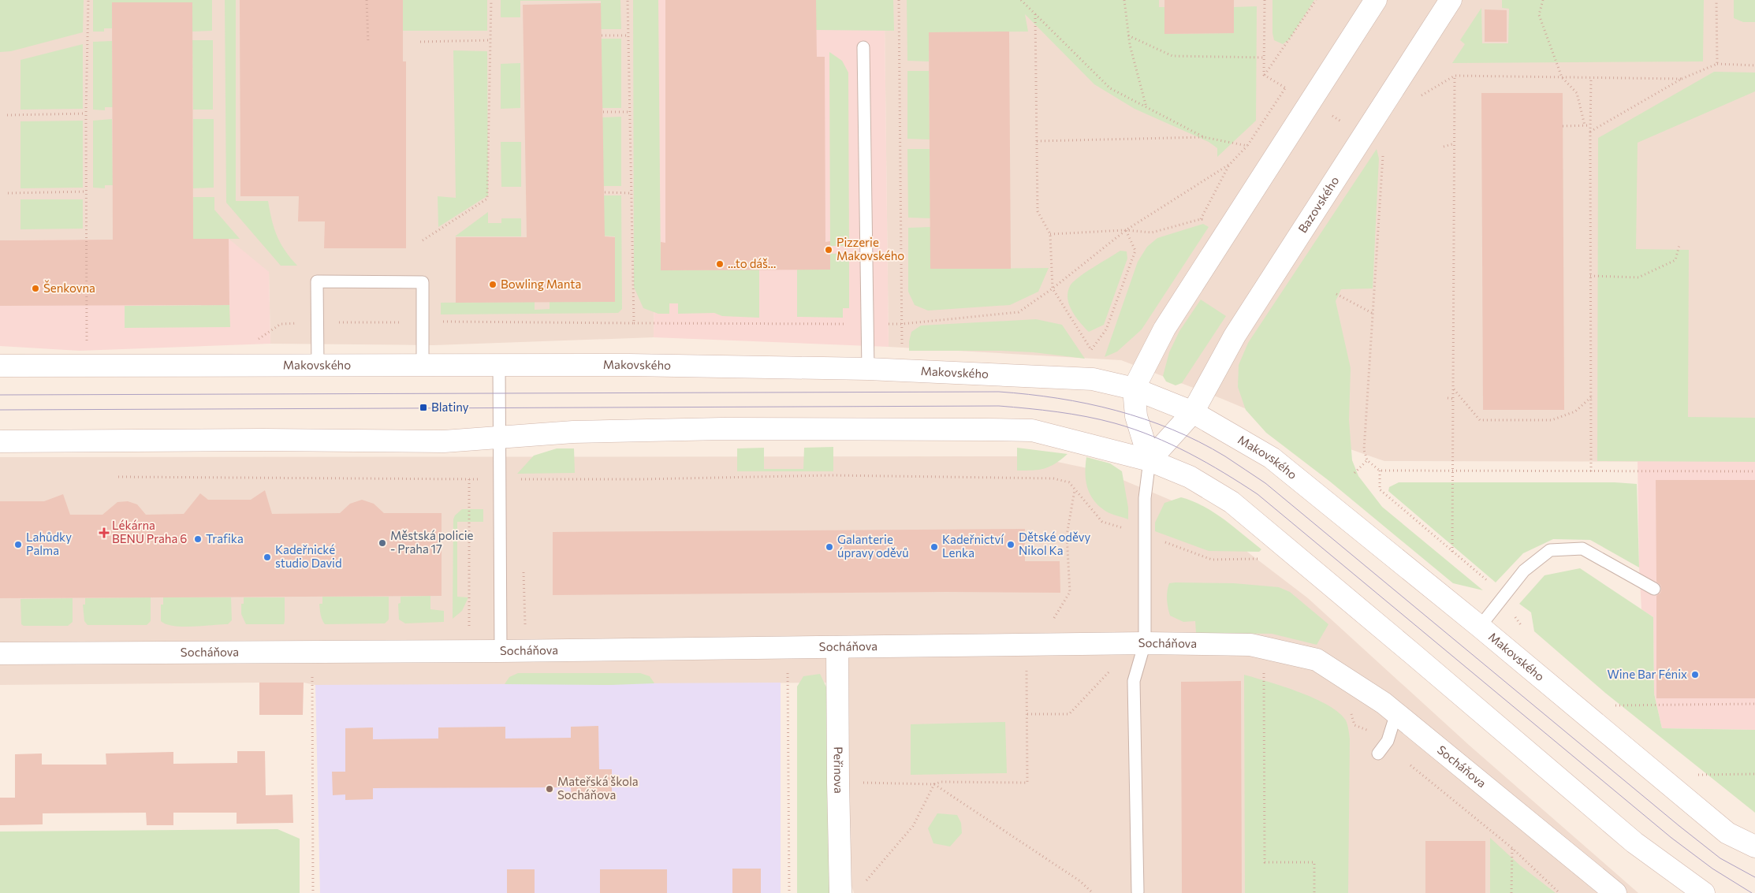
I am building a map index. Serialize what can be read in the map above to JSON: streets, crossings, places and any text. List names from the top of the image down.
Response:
{
  "streets": {
    "street": [
      "Bazovského",
      "Makovského",
      "Socháňova",
      "Peřinova"
    ]
  },
  "crossings": [
    ["Bazovského", "Makovského"],
    ["Socháňova", "Peřinova"]
  ],
  "places": {
    "other": [
      "Pizzerie Makovského",
      "…to dáš…",
      "Bowling Manta",
      "Šenkovna",
      "Trafika",
      "Městská policie - Praha 17",
      "Lahůdky Palma",
      "Dětské oděvy Nikol Ka",
      "Galanterie úpravy oděvů",
      "Kadeřnictví Lenka",
      "Kadeřnické studio David",
      "Wine Bar Fénix",
      "Mateřská škola Socháňova"
    ],
    "transit": ["Blatiny"],
    "health": ["Lékárna BENU Praha 6"]
  }
}
